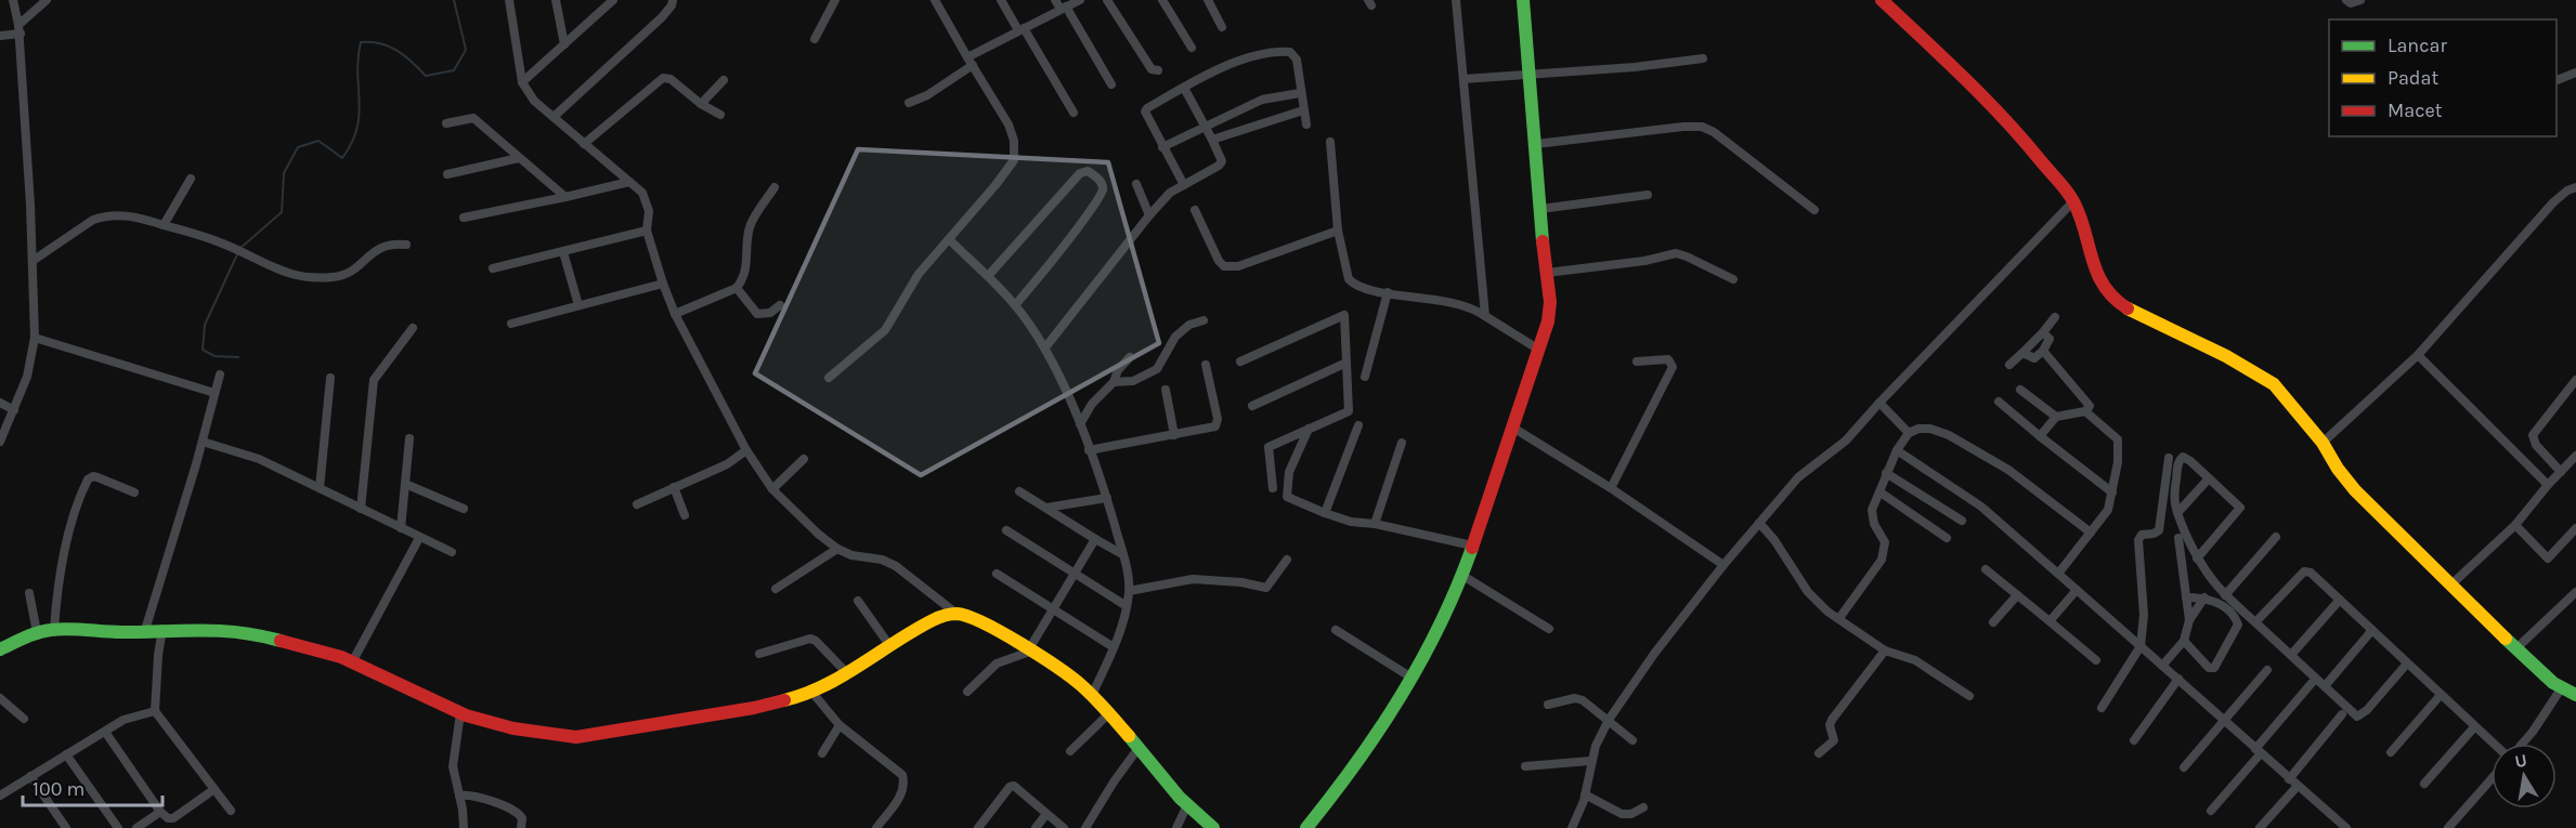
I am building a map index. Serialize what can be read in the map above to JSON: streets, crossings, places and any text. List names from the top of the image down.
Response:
{
  "legend": ["Lancar", "Padat", "Macet"],
  "scale_bar": "100 m",
  "north": "top"
}
